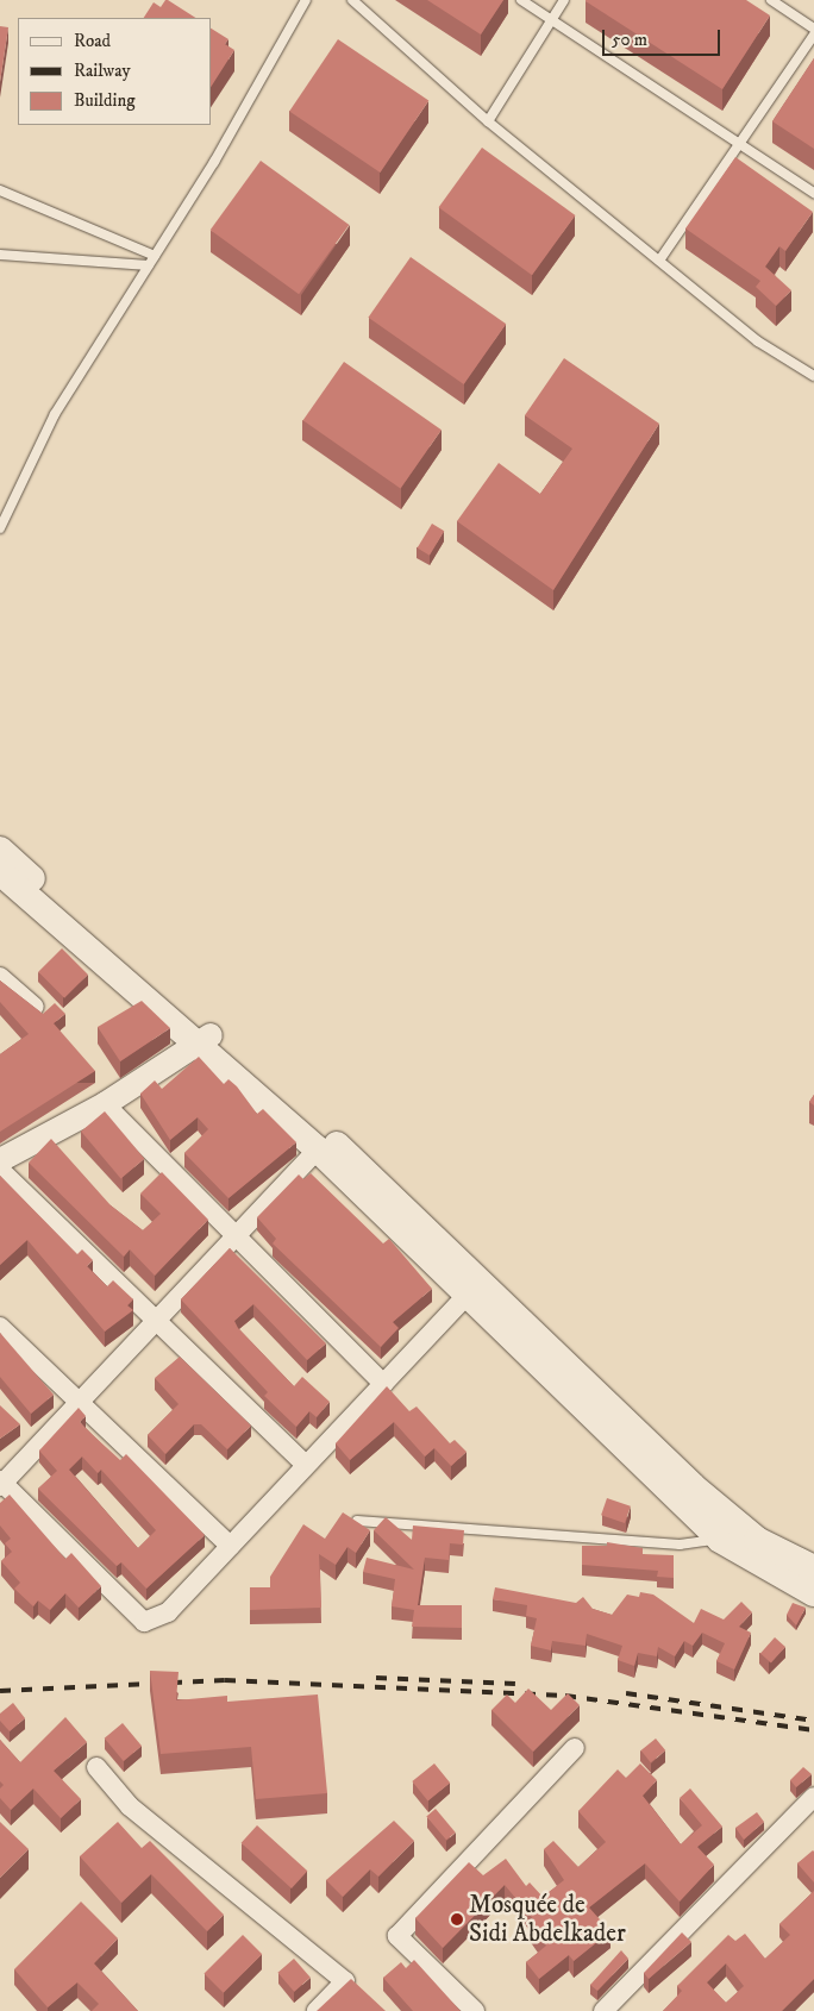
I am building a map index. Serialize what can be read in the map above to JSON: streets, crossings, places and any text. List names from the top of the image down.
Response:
{
  "places": ["Mosquée de Sidi Abdelkader"],
  "legend": ["Road", "Railway", "Building"],
  "scale_bar": "50 m"
}
